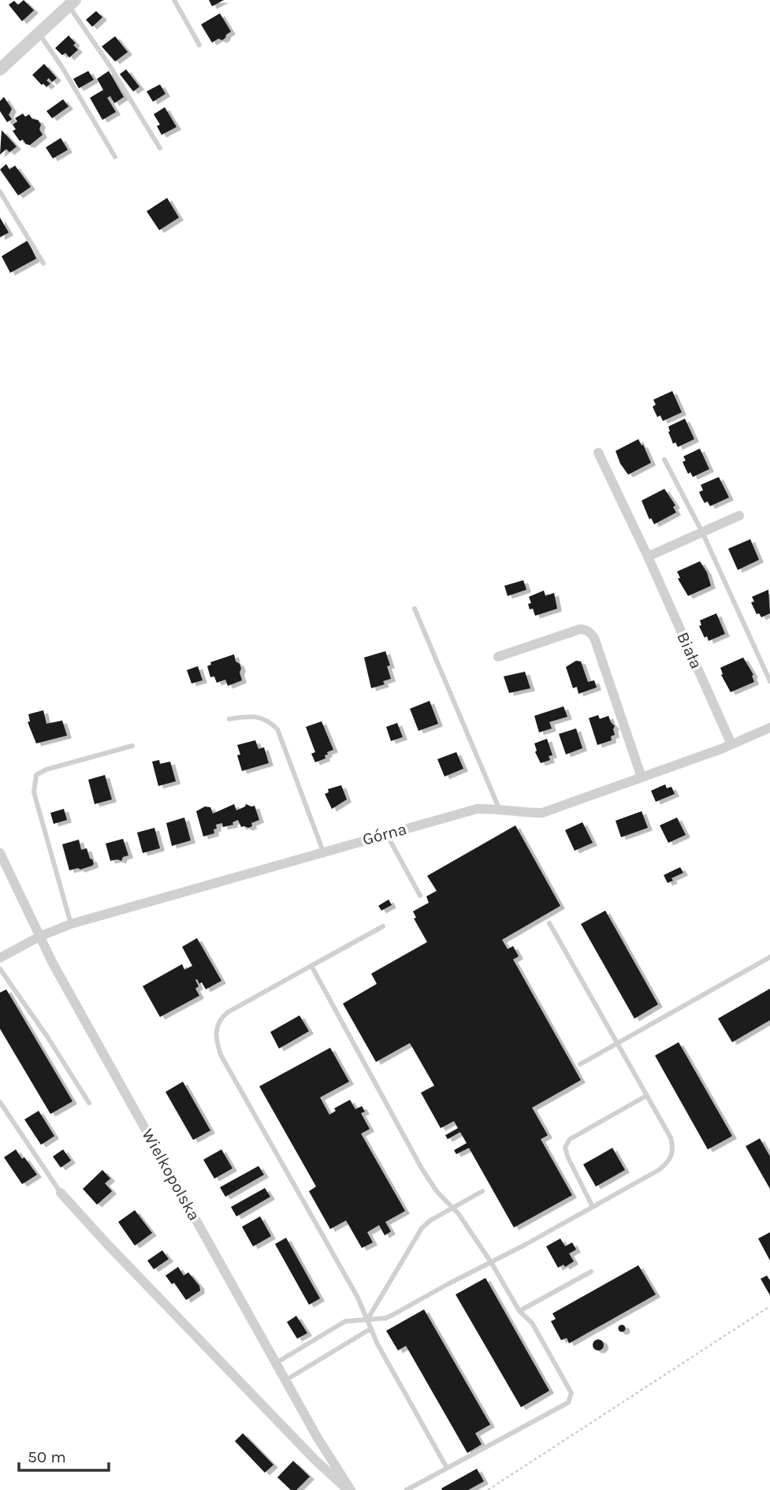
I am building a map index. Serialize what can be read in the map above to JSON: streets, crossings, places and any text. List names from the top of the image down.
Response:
{
  "streets": {
    "street": ["Biała", "Górna", "Wielkopolska"]
  },
  "crossings": [
    ["Biała", "Górna"],
    ["Górna", "Wielkopolska"]
  ],
  "scale_bar": "50 m"
}
